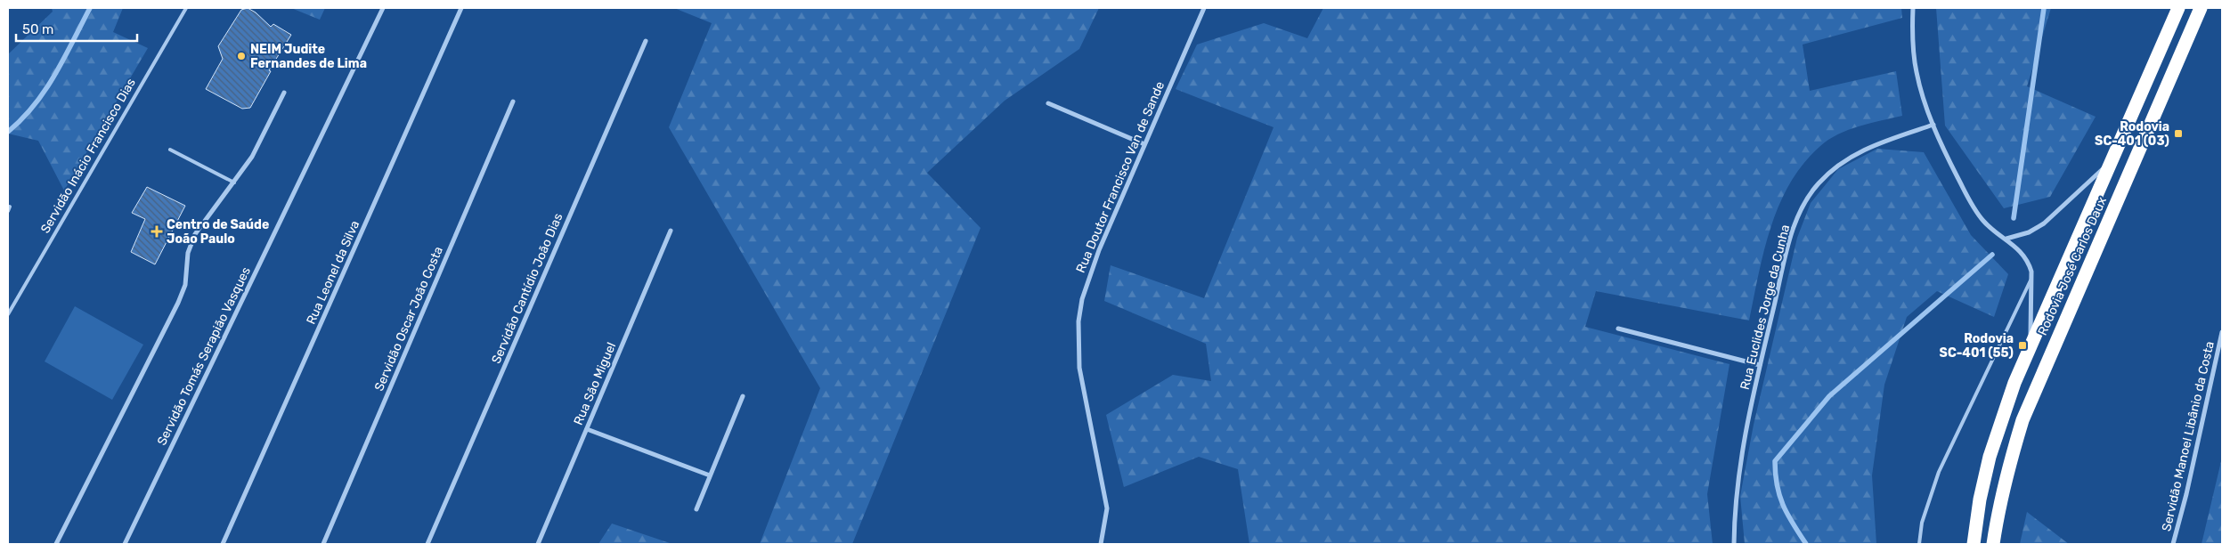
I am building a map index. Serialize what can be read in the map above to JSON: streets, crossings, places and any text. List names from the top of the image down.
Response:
{
  "streets": {
    "highway": ["Rodovia José Carlos Daux"],
    "street": [
      "Rua Doutor Francisco Van de Sande",
      "Rua Leonel da Silva",
      "Servidão Cantídio João Dias",
      "Rua Euclides Jorge da Cunha",
      "Servidão Oscar João Costa",
      "Servidão Tomás Serapião Vasques",
      "Rua São Miguel",
      "Servidão Manoel Libânio da Costa"
    ],
    "lane": ["Servidão Inácio Francisco Dias"]
  },
  "places": {
    "other": ["NEIM Judite Fernandes de Lima"],
    "transit": ["Rodovia SC-401 (03)", "Rodovia SC-401 (55)"],
    "health": ["Centro de Saúde João Paulo"]
  },
  "scale_bar": "50 m"
}
